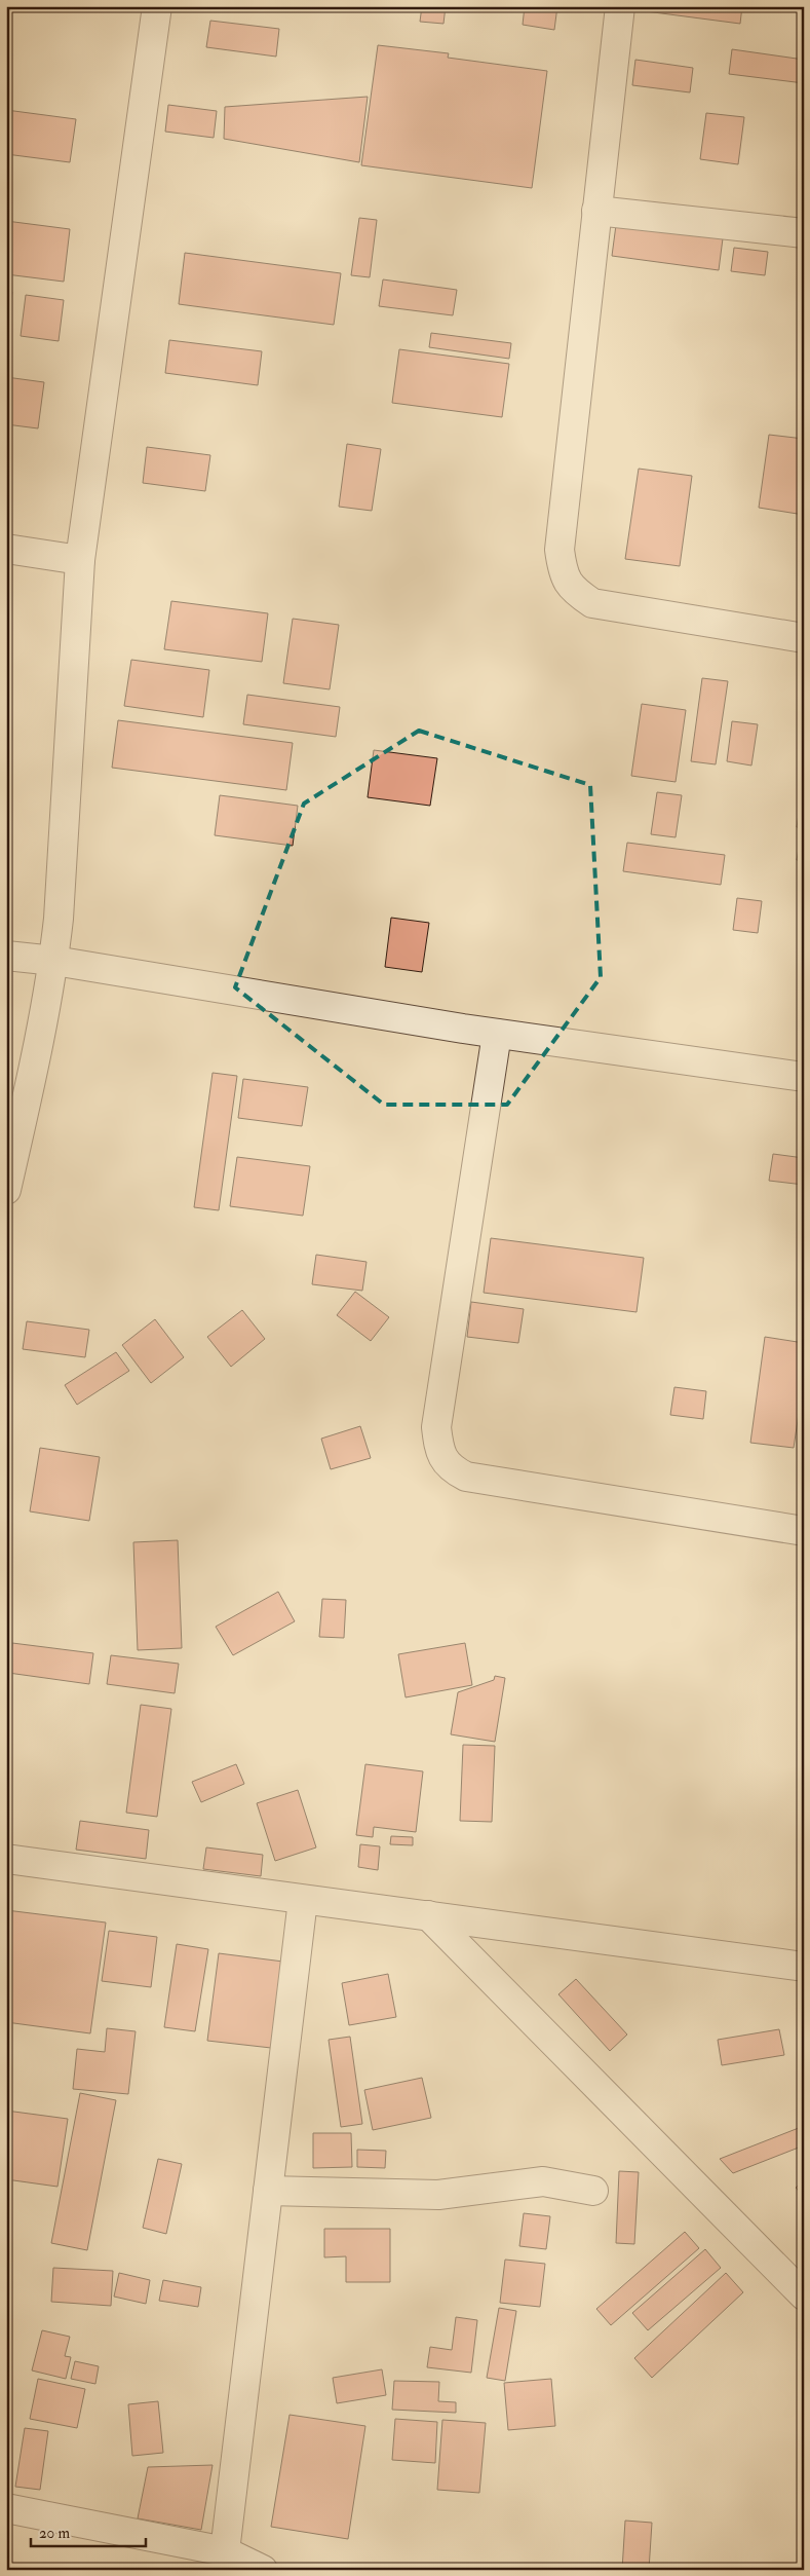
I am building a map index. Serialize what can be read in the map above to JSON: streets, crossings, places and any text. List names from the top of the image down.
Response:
{
  "scale_bar": "20 m"
}
